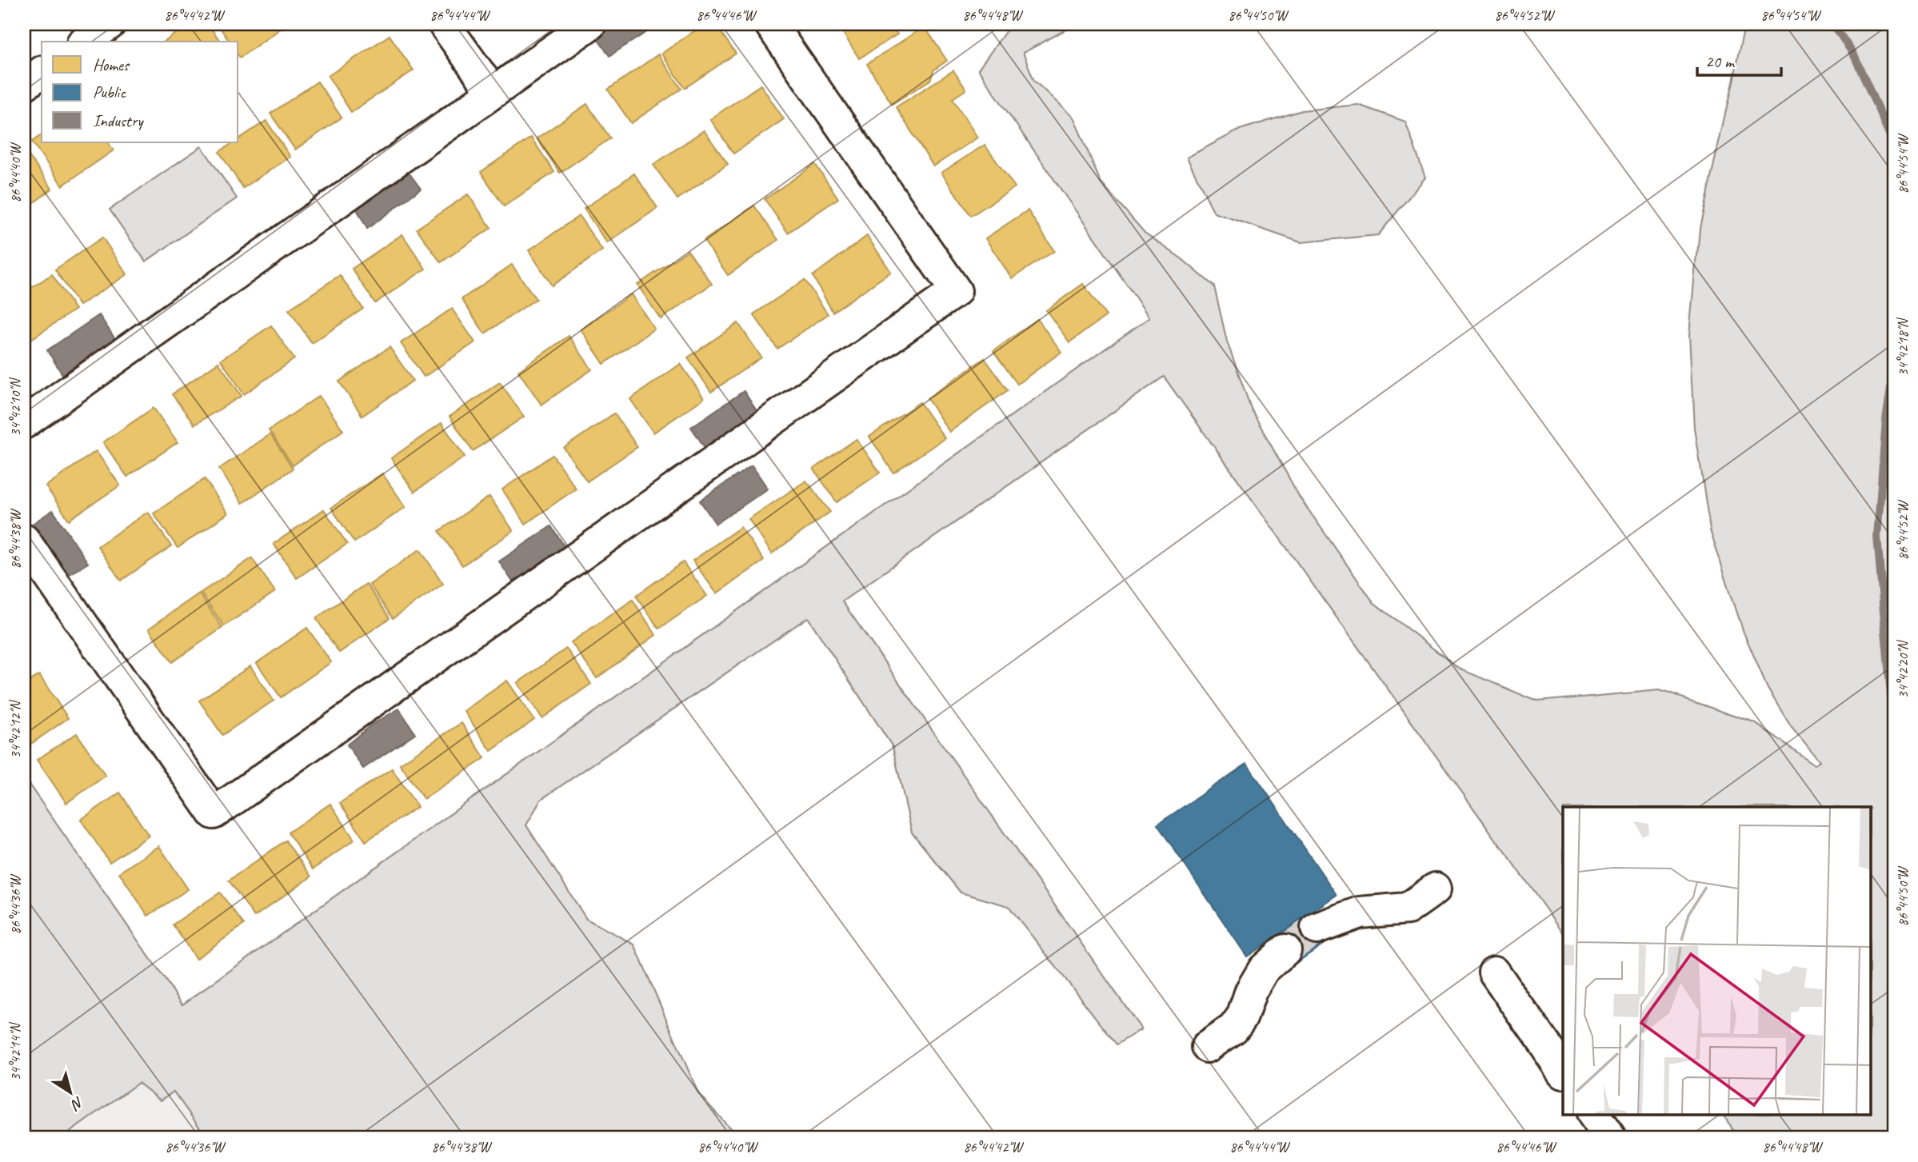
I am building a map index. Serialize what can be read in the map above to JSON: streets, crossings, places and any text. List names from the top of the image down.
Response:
{
  "legend": ["Homes", "Public", "Industry"],
  "scale_bar": "20 m",
  "north": "bottom right",
  "coordinates": [
    "86°44'42\"W",
    "86°44'44\"W",
    "86°44'46\"W",
    "86°44'48\"W",
    "86°44'50\"W",
    "86°44'52\"W",
    "86°44'54\"W",
    "86°44'40\"W",
    "34°42'18\"N",
    "34°42'10\"N",
    "86°44'38\"W",
    "34°42'20\"N",
    "34°42'12\"N",
    "86°44'36\"W",
    "34°42'14\"N"
  ]
}
